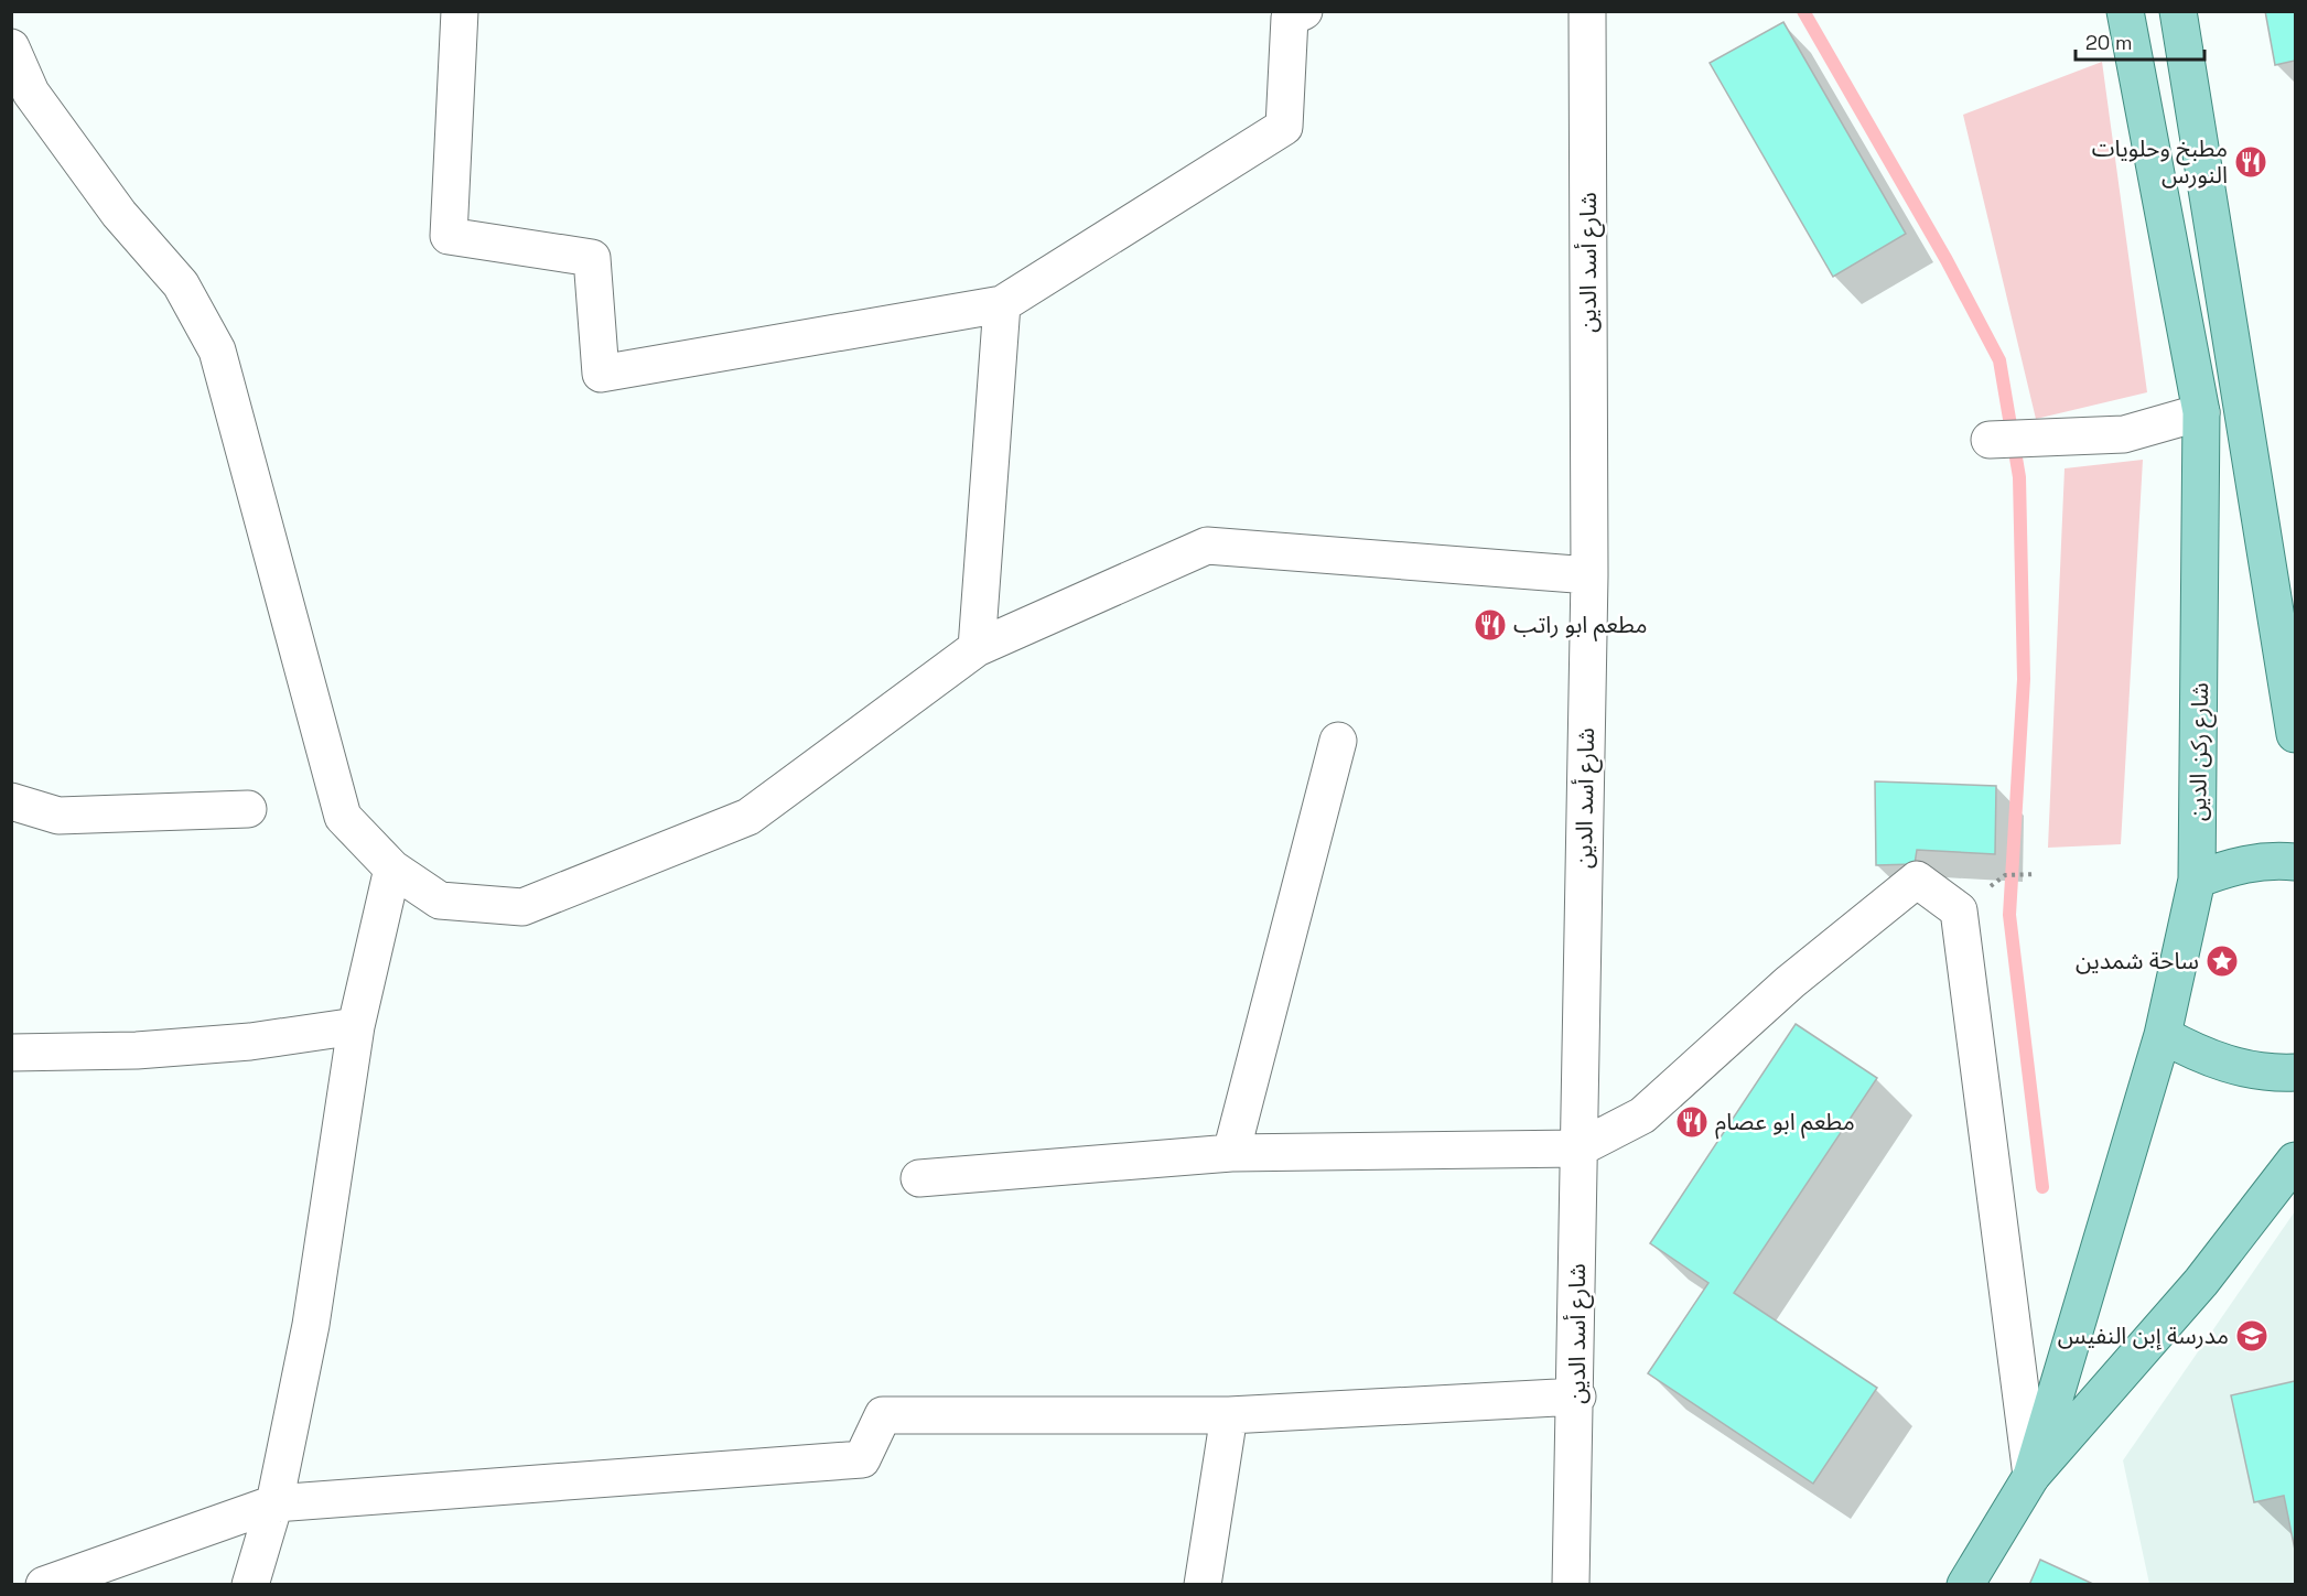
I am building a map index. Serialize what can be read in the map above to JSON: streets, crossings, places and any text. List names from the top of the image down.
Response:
{
  "streets": {
    "main road": ["شارع ركن الدين"],
    "street": ["شارع أسد الدين"]
  },
  "places": {
    "restaurant": ["مطبخ وحلويات النورس", "مطعم ابو راتب", "مطعم ابو عصام"],
    "place": ["ساحة شمدين"],
    "school or university": ["مدرسة إبن النفيس"]
  },
  "scale_bar": "20 m"
}
